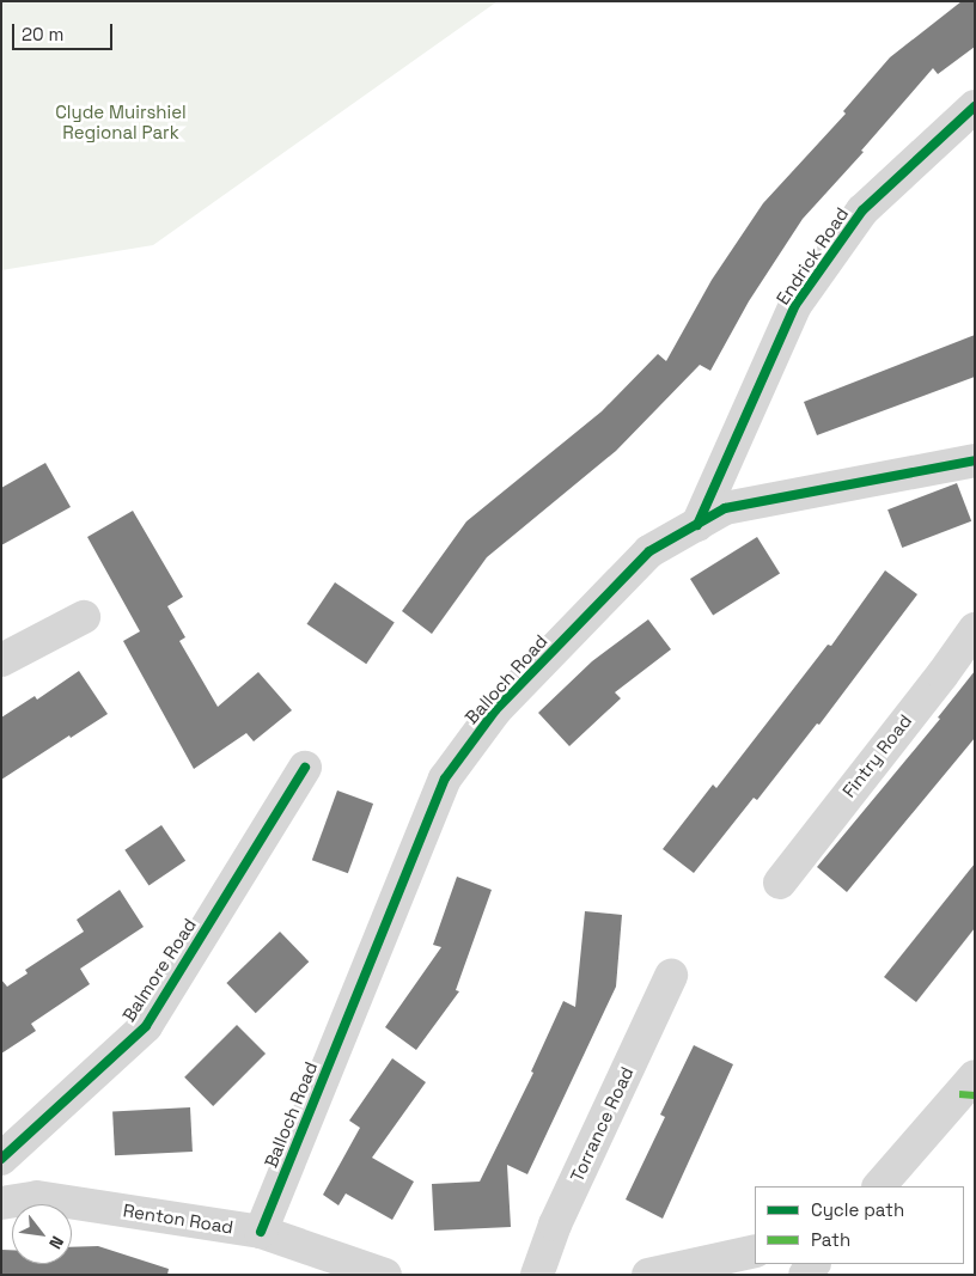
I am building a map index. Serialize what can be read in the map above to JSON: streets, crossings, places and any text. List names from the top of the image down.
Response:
{
  "streets": {
    "street": [
      "Endrick Road",
      "Balloch Road",
      "Fintry Road",
      "Balmore Road",
      "Torrance Road",
      "Renton Road"
    ]
  },
  "crossings": [
    ["Endrick Road", "Balloch Road"],
    ["Balloch Road", "Renton Road"]
  ],
  "parks": ["Clyde Muirshiel Regional Park"],
  "legend": ["Cycle path", "Path"],
  "scale_bar": "20 m",
  "north": "bottom right"
}
